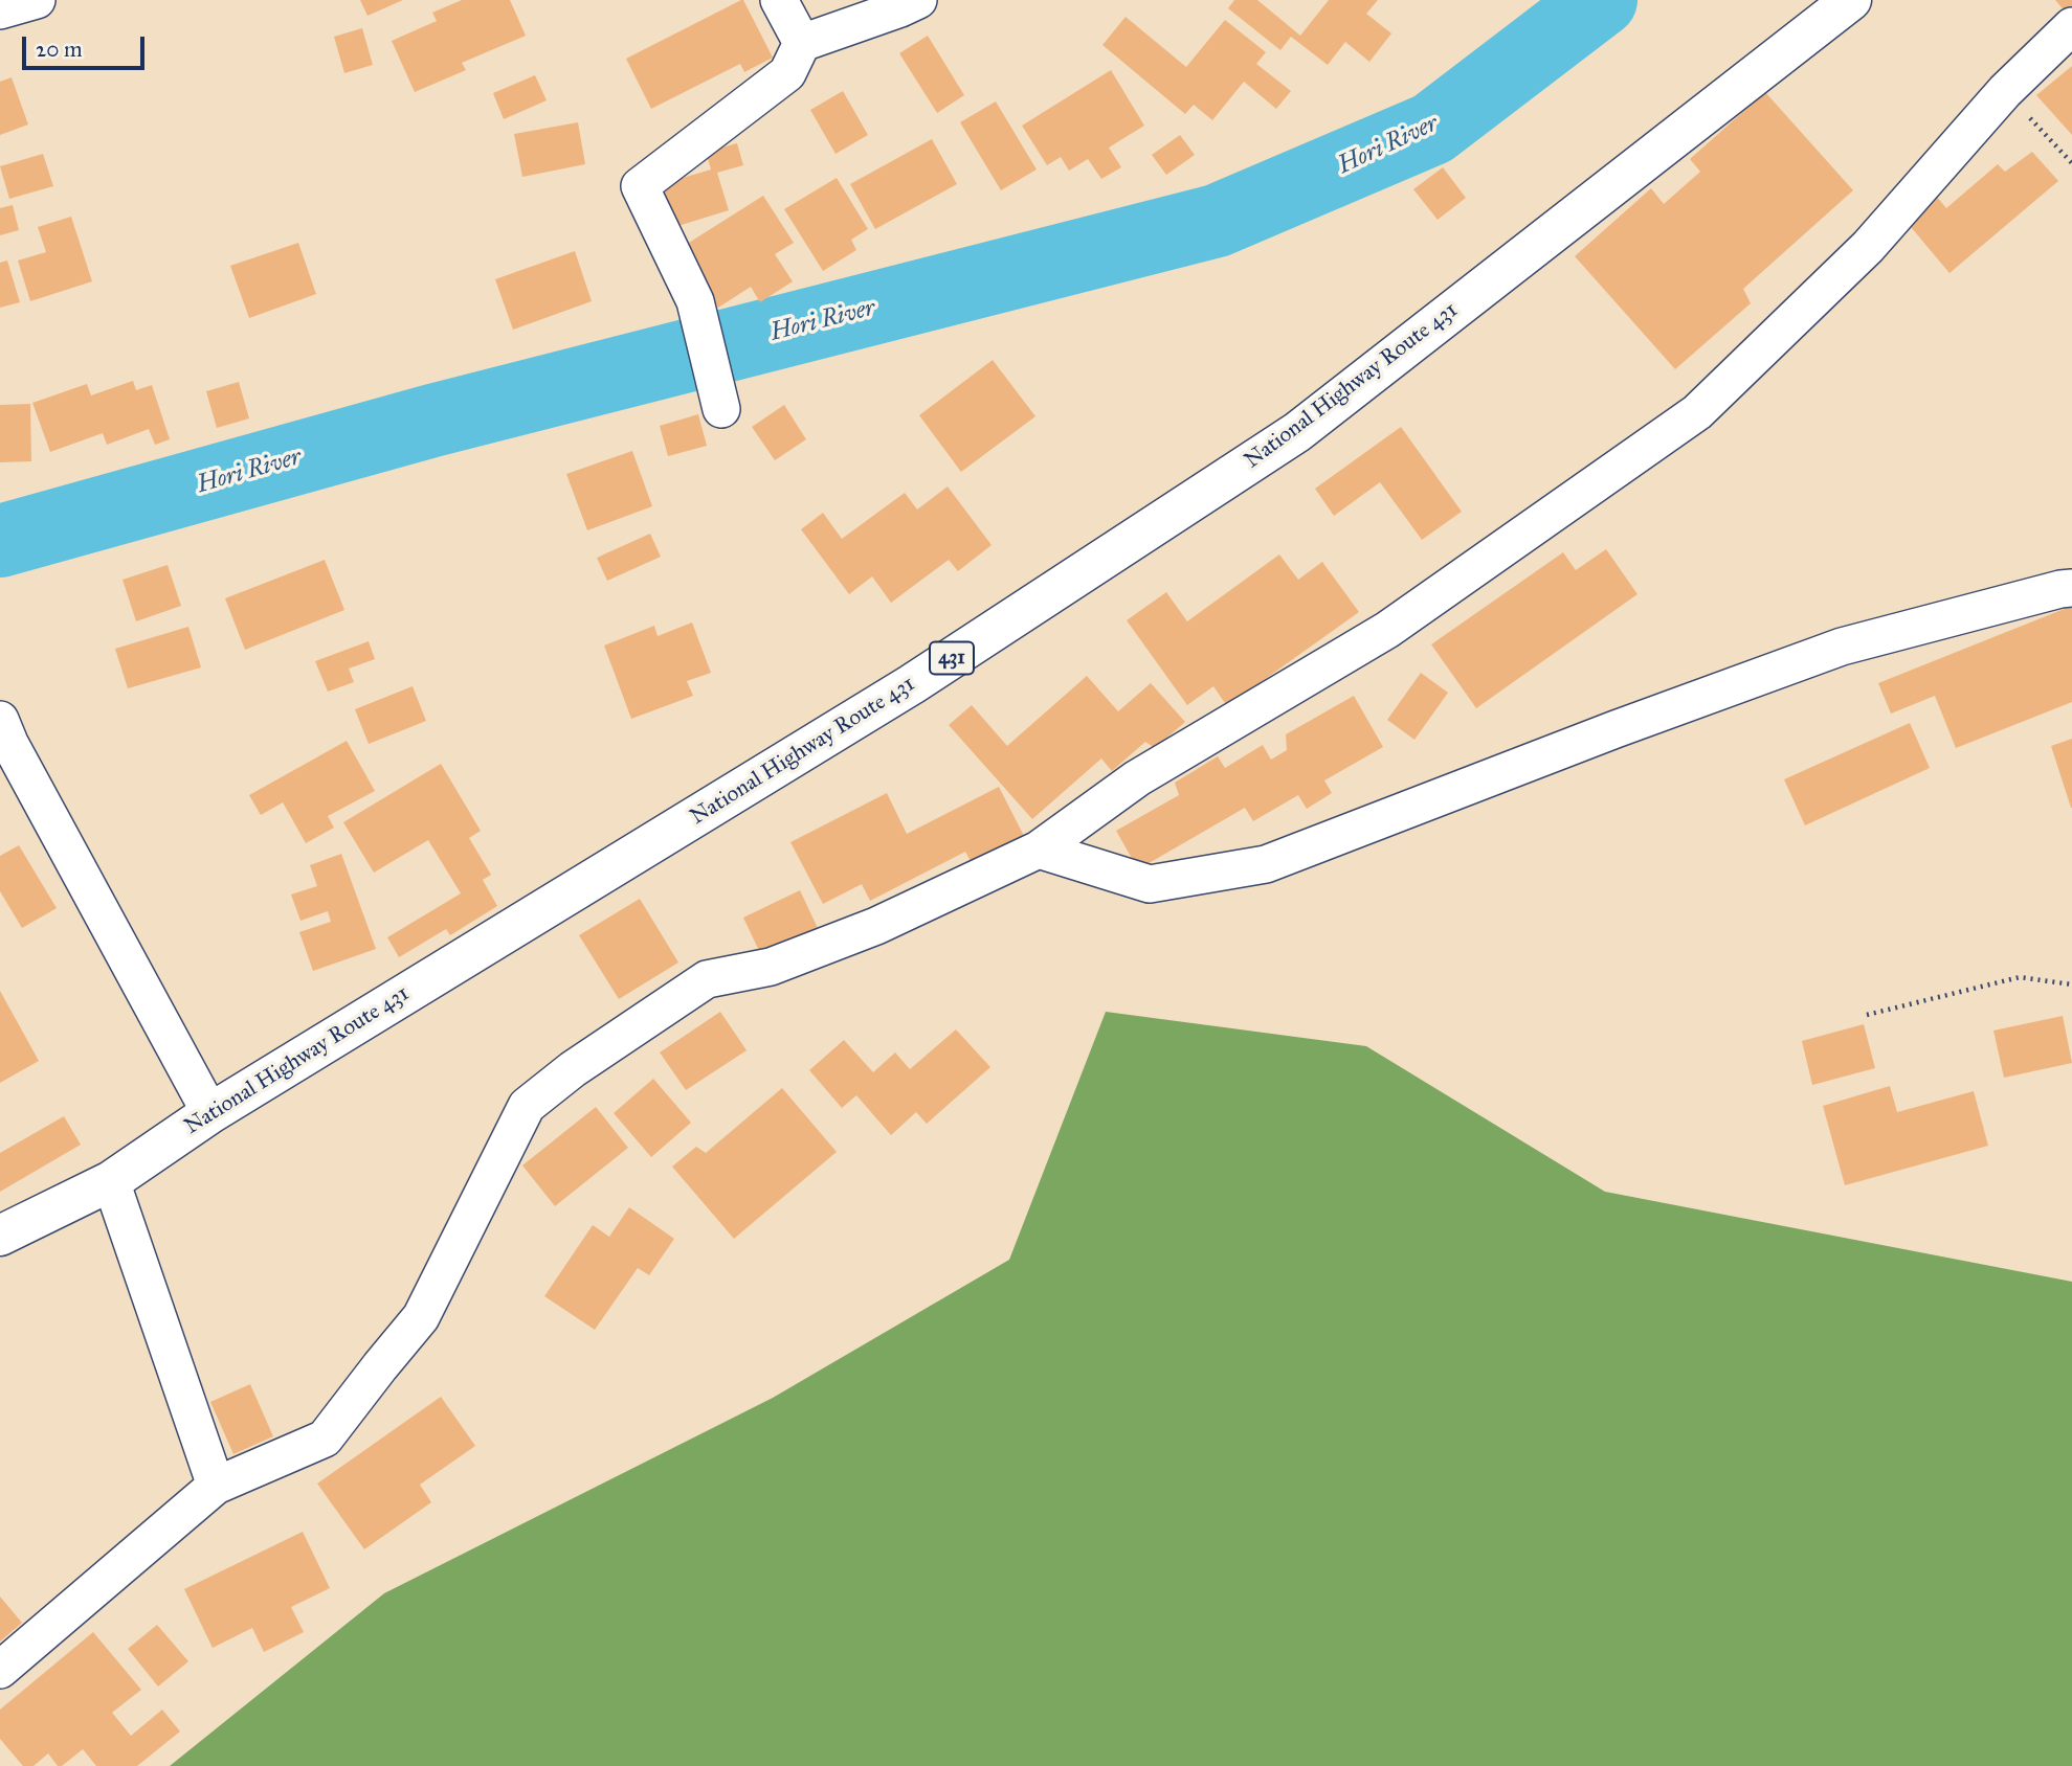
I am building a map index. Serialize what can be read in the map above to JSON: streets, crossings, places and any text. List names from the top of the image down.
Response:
{
  "streets": {
    "highway": ["National Highway Route 431", "431"]
  },
  "water": ["Hori River"],
  "scale_bar": "20 m"
}
